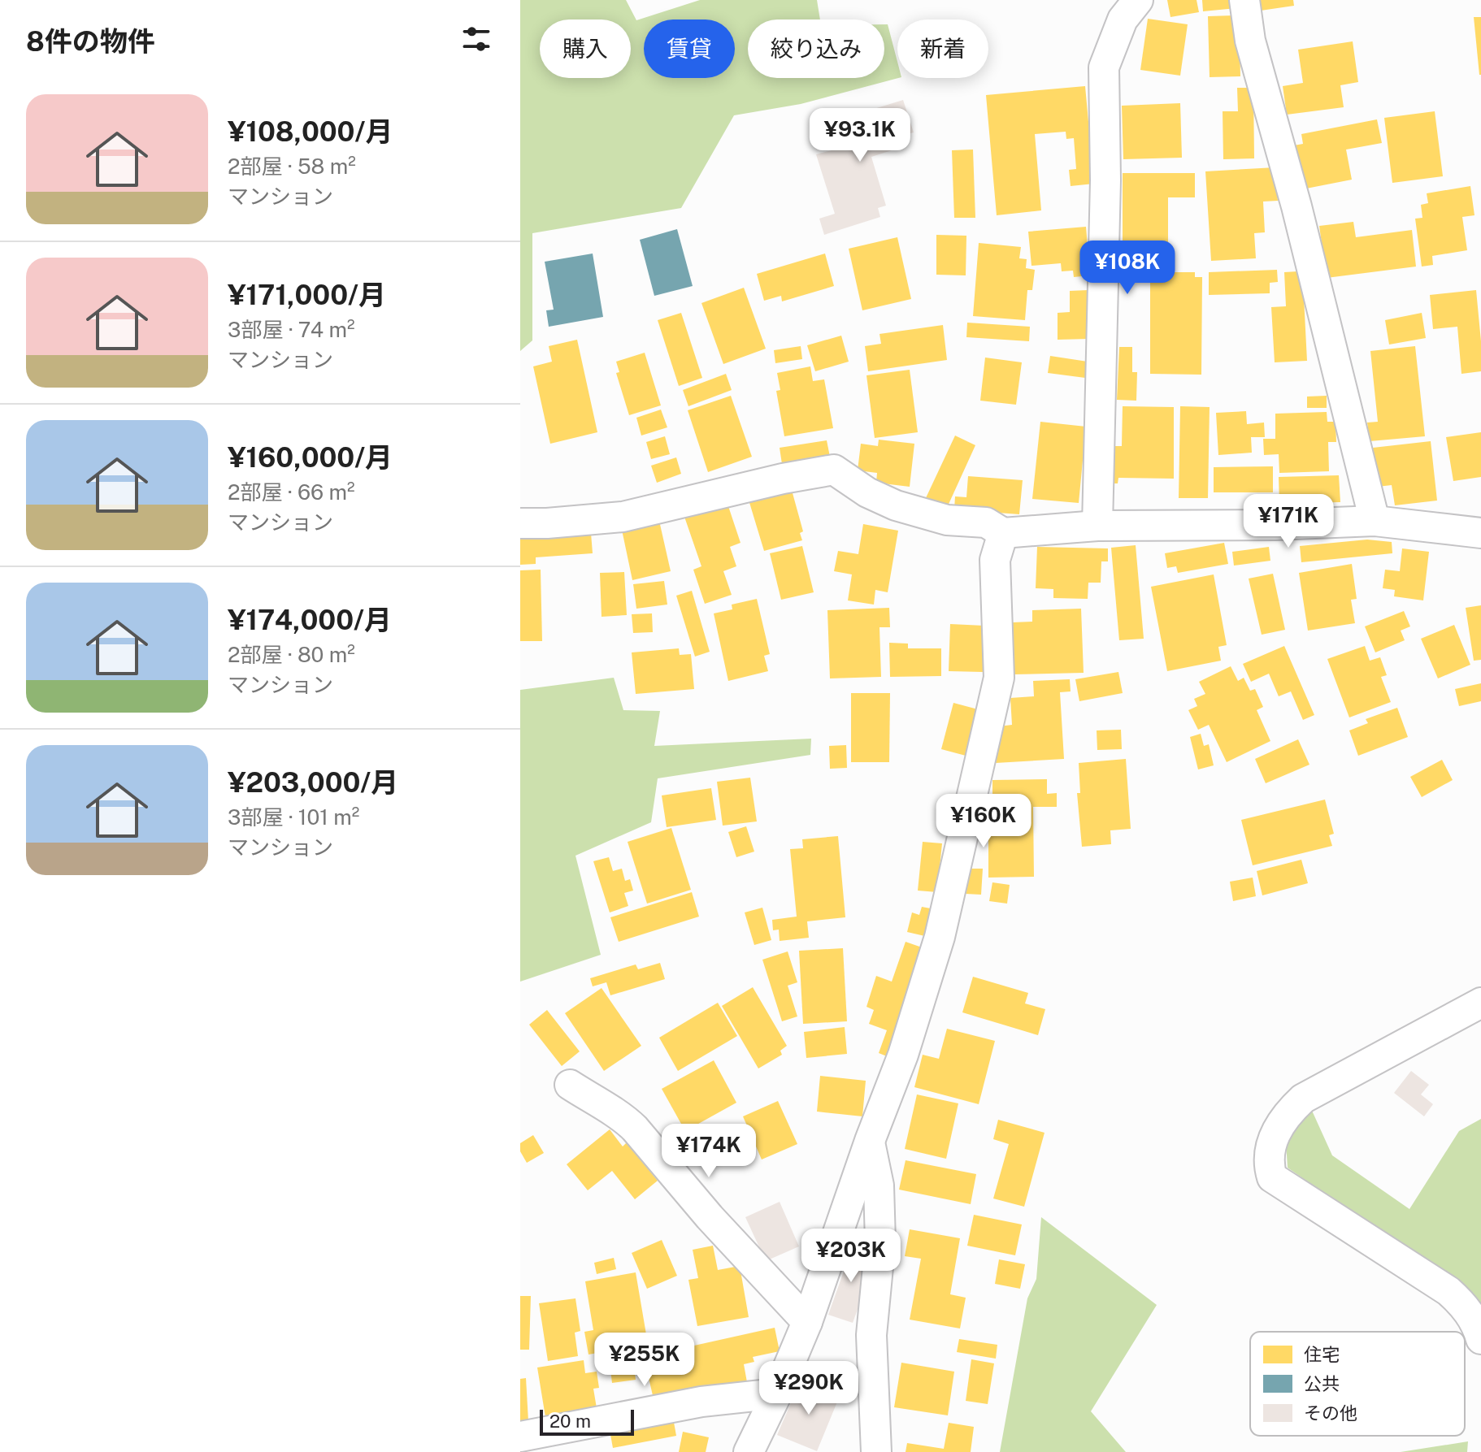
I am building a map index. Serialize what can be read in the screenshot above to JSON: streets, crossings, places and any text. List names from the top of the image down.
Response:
{
  "legend": ["住宅", "公共", "その他"],
  "scale_bar": "20 m",
  "page": {
    "heading": "8件の物件",
    "chip": [
      "購入",
      "賃貸",
      "絞り込み",
      "新着"
    ],
    "list": [
      {
        "name": "¥108,000/月",
        "note": "2部屋 · 58 m² · マンション"
      },
      {
        "name": "¥171,000/月",
        "note": "3部屋 · 74 m² · マンション"
      },
      {
        "name": "¥160,000/月",
        "note": "2部屋 · 66 m² · マンション"
      },
      {
        "name": "¥174,000/月",
        "note": "2部屋 · 80 m² · マンション"
      },
      {
        "name": "¥203,000/月",
        "note": "3部屋 · 101 m² · マンション"
      }
    ],
    "price": [
      "¥93.1K",
      "¥108K",
      "¥171K",
      "¥160K",
      "¥174K",
      "¥203K",
      "¥255K",
      "¥290K"
    ],
    "scale": "20 m"
  }
}
